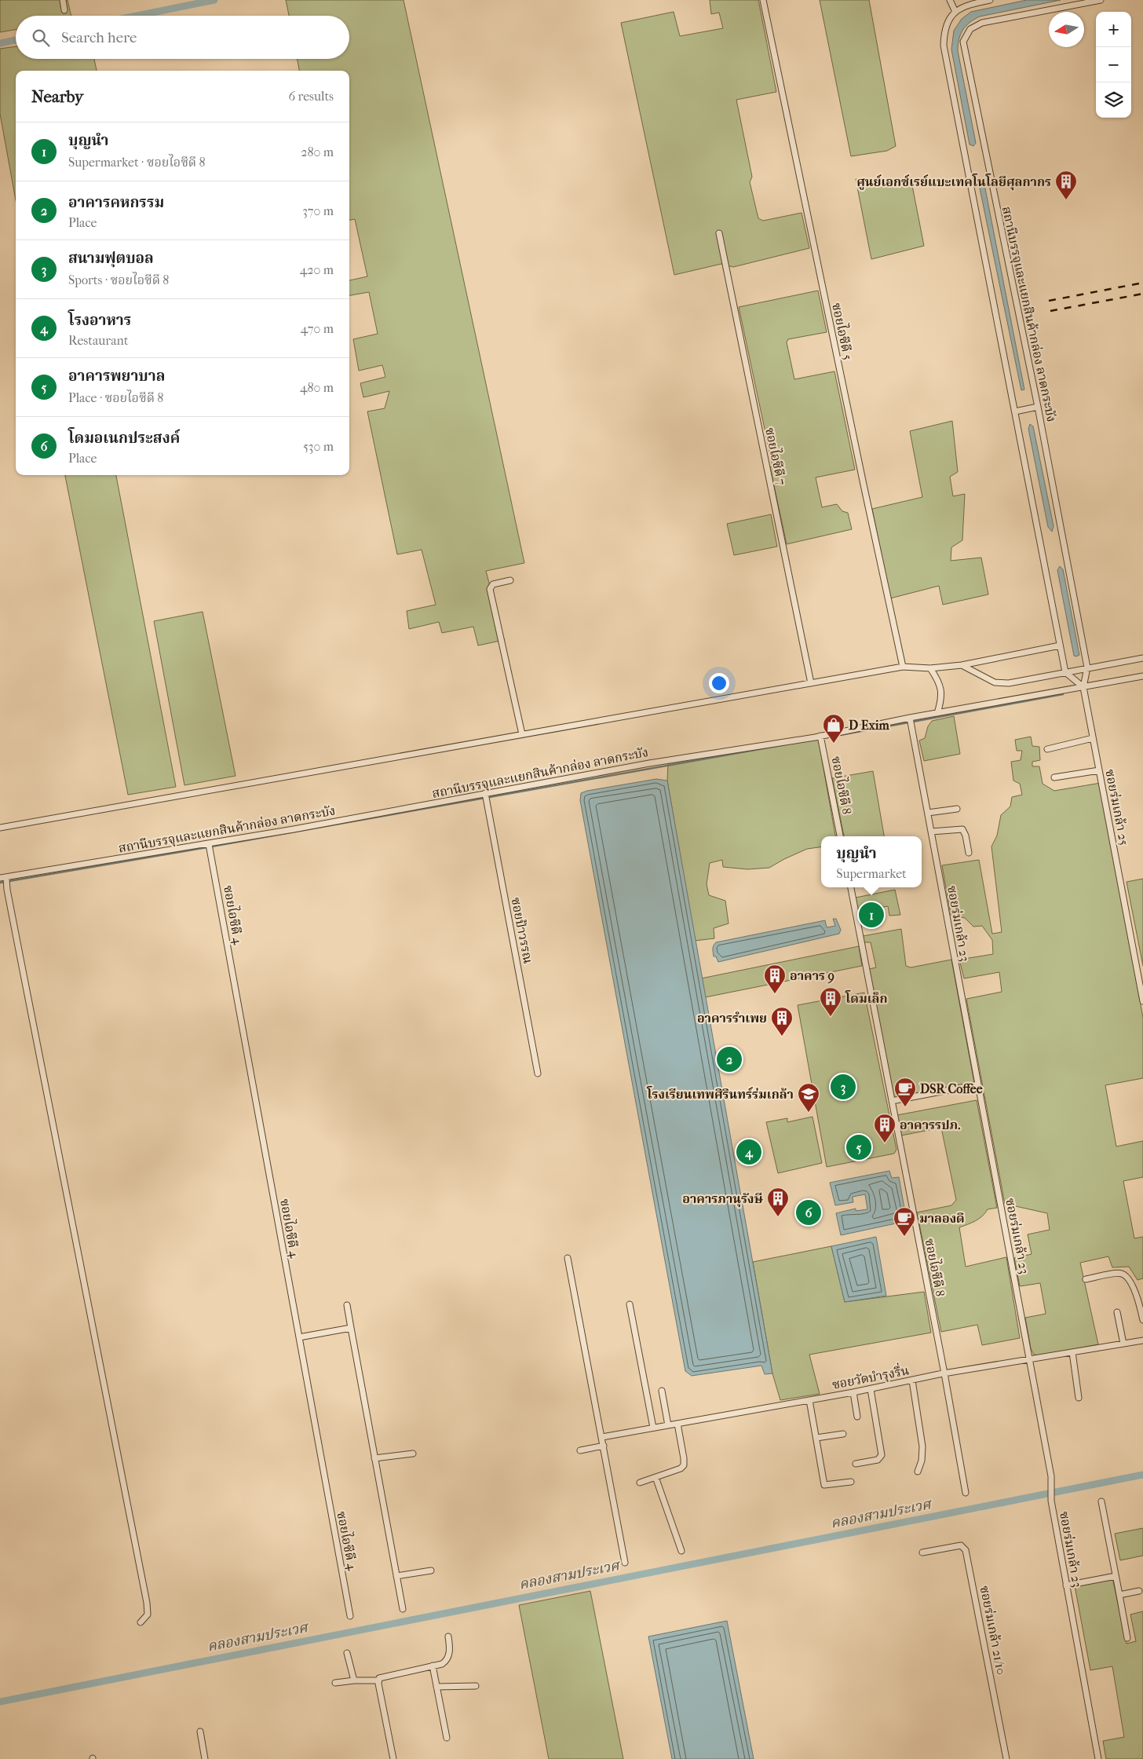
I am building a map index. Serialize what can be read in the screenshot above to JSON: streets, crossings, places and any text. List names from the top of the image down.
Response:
{
  "streets": {
    "street": [
      "สถานีบรรจุและแยกสินค้ากล่อง ลาดกระบัง",
      "ซอยไอซีดี 5",
      "ซอยไอซีดี 7",
      "ซอยไอซีดี 8",
      "ซอยร่มเกล้า 25",
      "ซอยไอซีดี 4",
      "ซอยร่มเกล้า 23",
      "ซอยป้าวรรณ",
      "ซอยวัดบำรุงรื่น",
      "ซอยร่มเกล้า 21/10"
    ]
  },
  "crossings": [
    ["สถานีบรรจุและแยกสินค้ากล่อง ลาดกระบัง", "ซอยไอซีดี 8"],
    ["สถานีบรรจุและแยกสินค้ากล่อง ลาดกระบัง", "ซอยร่มเกล้า 25"],
    ["สถานีบรรจุและแยกสินค้ากล่อง ลาดกระบัง", "ซอยไอซีดี 4"],
    ["สถานีบรรจุและแยกสินค้ากล่อง ลาดกระบัง", "ซอยร่มเกล้า 23"],
    ["สถานีบรรจุและแยกสินค้ากล่อง ลาดกระบัง", "ซอยป้าวรรณ"],
    ["ซอยไอซีดี 8", "ซอยวัดบำรุงรื่น"],
    ["ซอยร่มเกล้า 23", "ซอยวัดบำรุงรื่น"]
  ],
  "water": ["คลองสามประเวศ"],
  "places": {
    "building": [
      "ศูนย์เอกซ์เรย์แบะเทคโนโลยีศุลกากร",
      "อาคาร 9",
      "โดมเล็ก",
      "อาคารรำเพย",
      "อาคารรปภ.",
      "อาคารภานุรังษี"
    ],
    "shop": ["D Exim"],
    "cafe": ["DSR Coffee", "มาลองดิ"],
    "school or university": ["โรงเรียนเทพศิรินทร์ร่มเกล้า"]
  },
  "north": "left",
  "page": {
    "map_buttons": ["+", "−"],
    "search": "Search here",
    "heading": ["Nearby", "6 results"],
    "list": [
      {
        "mark": "1",
        "name": "บุญนำ",
        "note": "Supermarket · ซอยไอซีดี 8",
        "value": "280 m"
      },
      {
        "mark": "2",
        "name": "อาคารคหกรรม",
        "note": "Place",
        "value": "370 m"
      },
      {
        "mark": "3",
        "name": "สนามฟุตบอล",
        "note": "Sports · ซอยไอซีดี 8",
        "value": "420 m"
      },
      {
        "mark": "4",
        "name": "โรงอาหาร",
        "note": "Restaurant",
        "value": "470 m"
      },
      {
        "mark": "5",
        "name": "อาคารพยาบาล",
        "note": "Place · ซอยไอซีดี 8",
        "value": "480 m"
      },
      {
        "mark": "6",
        "name": "โดมอเนกประสงค์",
        "note": "Place",
        "value": "530 m"
      }
    ],
    "popup": ["บุญนำ", "Supermarket"],
    "pins": [
      "1",
      "2",
      "3",
      "5",
      "4",
      "6"
    ]
  }
}
